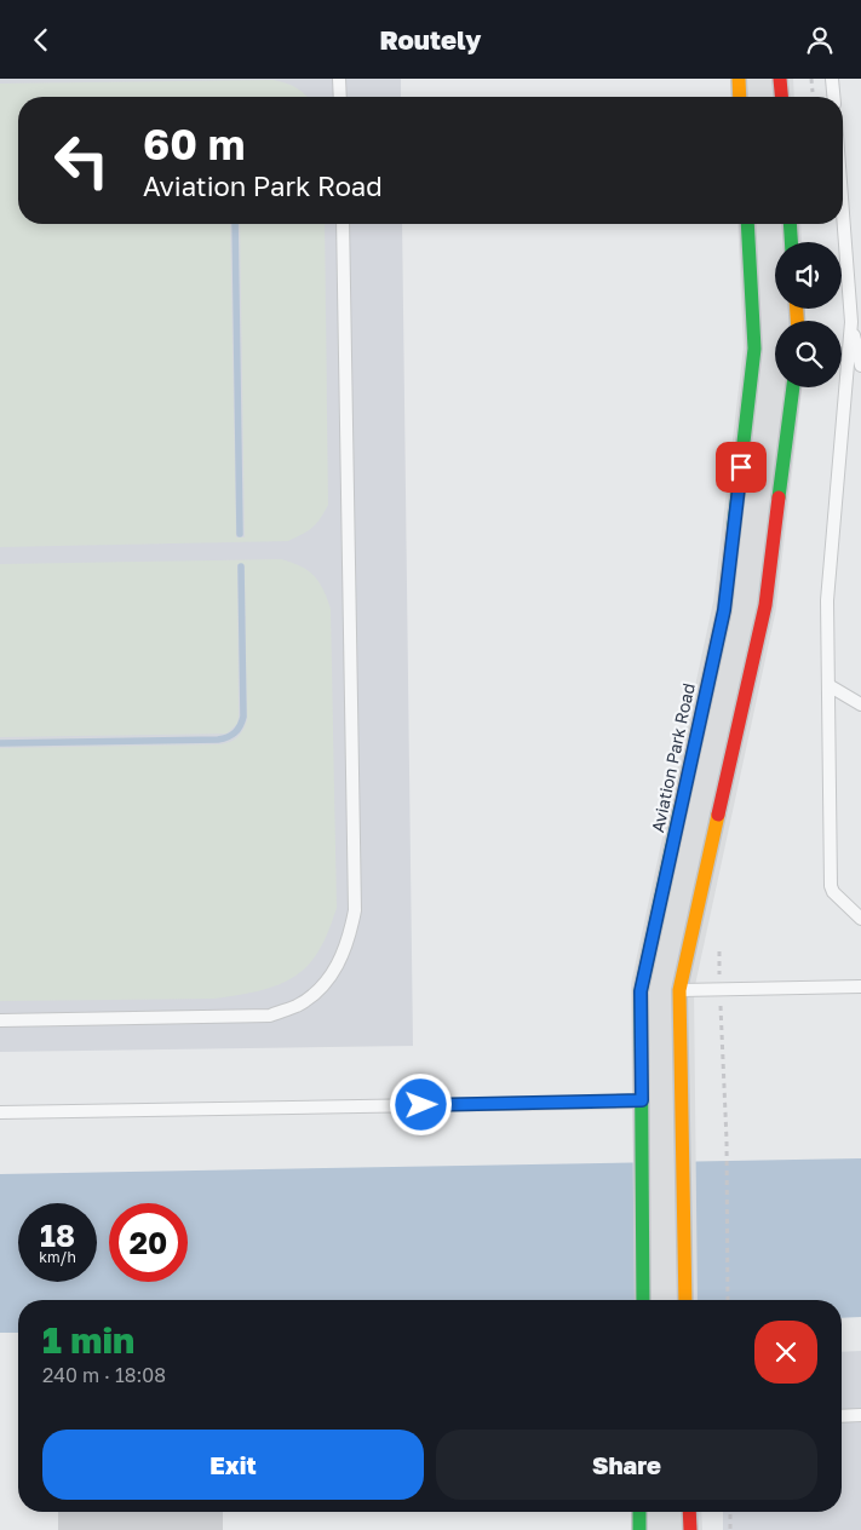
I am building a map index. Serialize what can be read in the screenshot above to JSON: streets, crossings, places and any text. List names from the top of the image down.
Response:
{
  "streets": {
    "main road": ["Aviation Park Road"]
  },
  "page": {
    "header": "Routely",
    "turn": ["60 m", "Aviation Park Road"],
    "speed": "18 km/h",
    "limit": "20",
    "heading": ["1 min", "240 m · 18:08"],
    "buttons": ["Exit", "Share"]
  }
}
